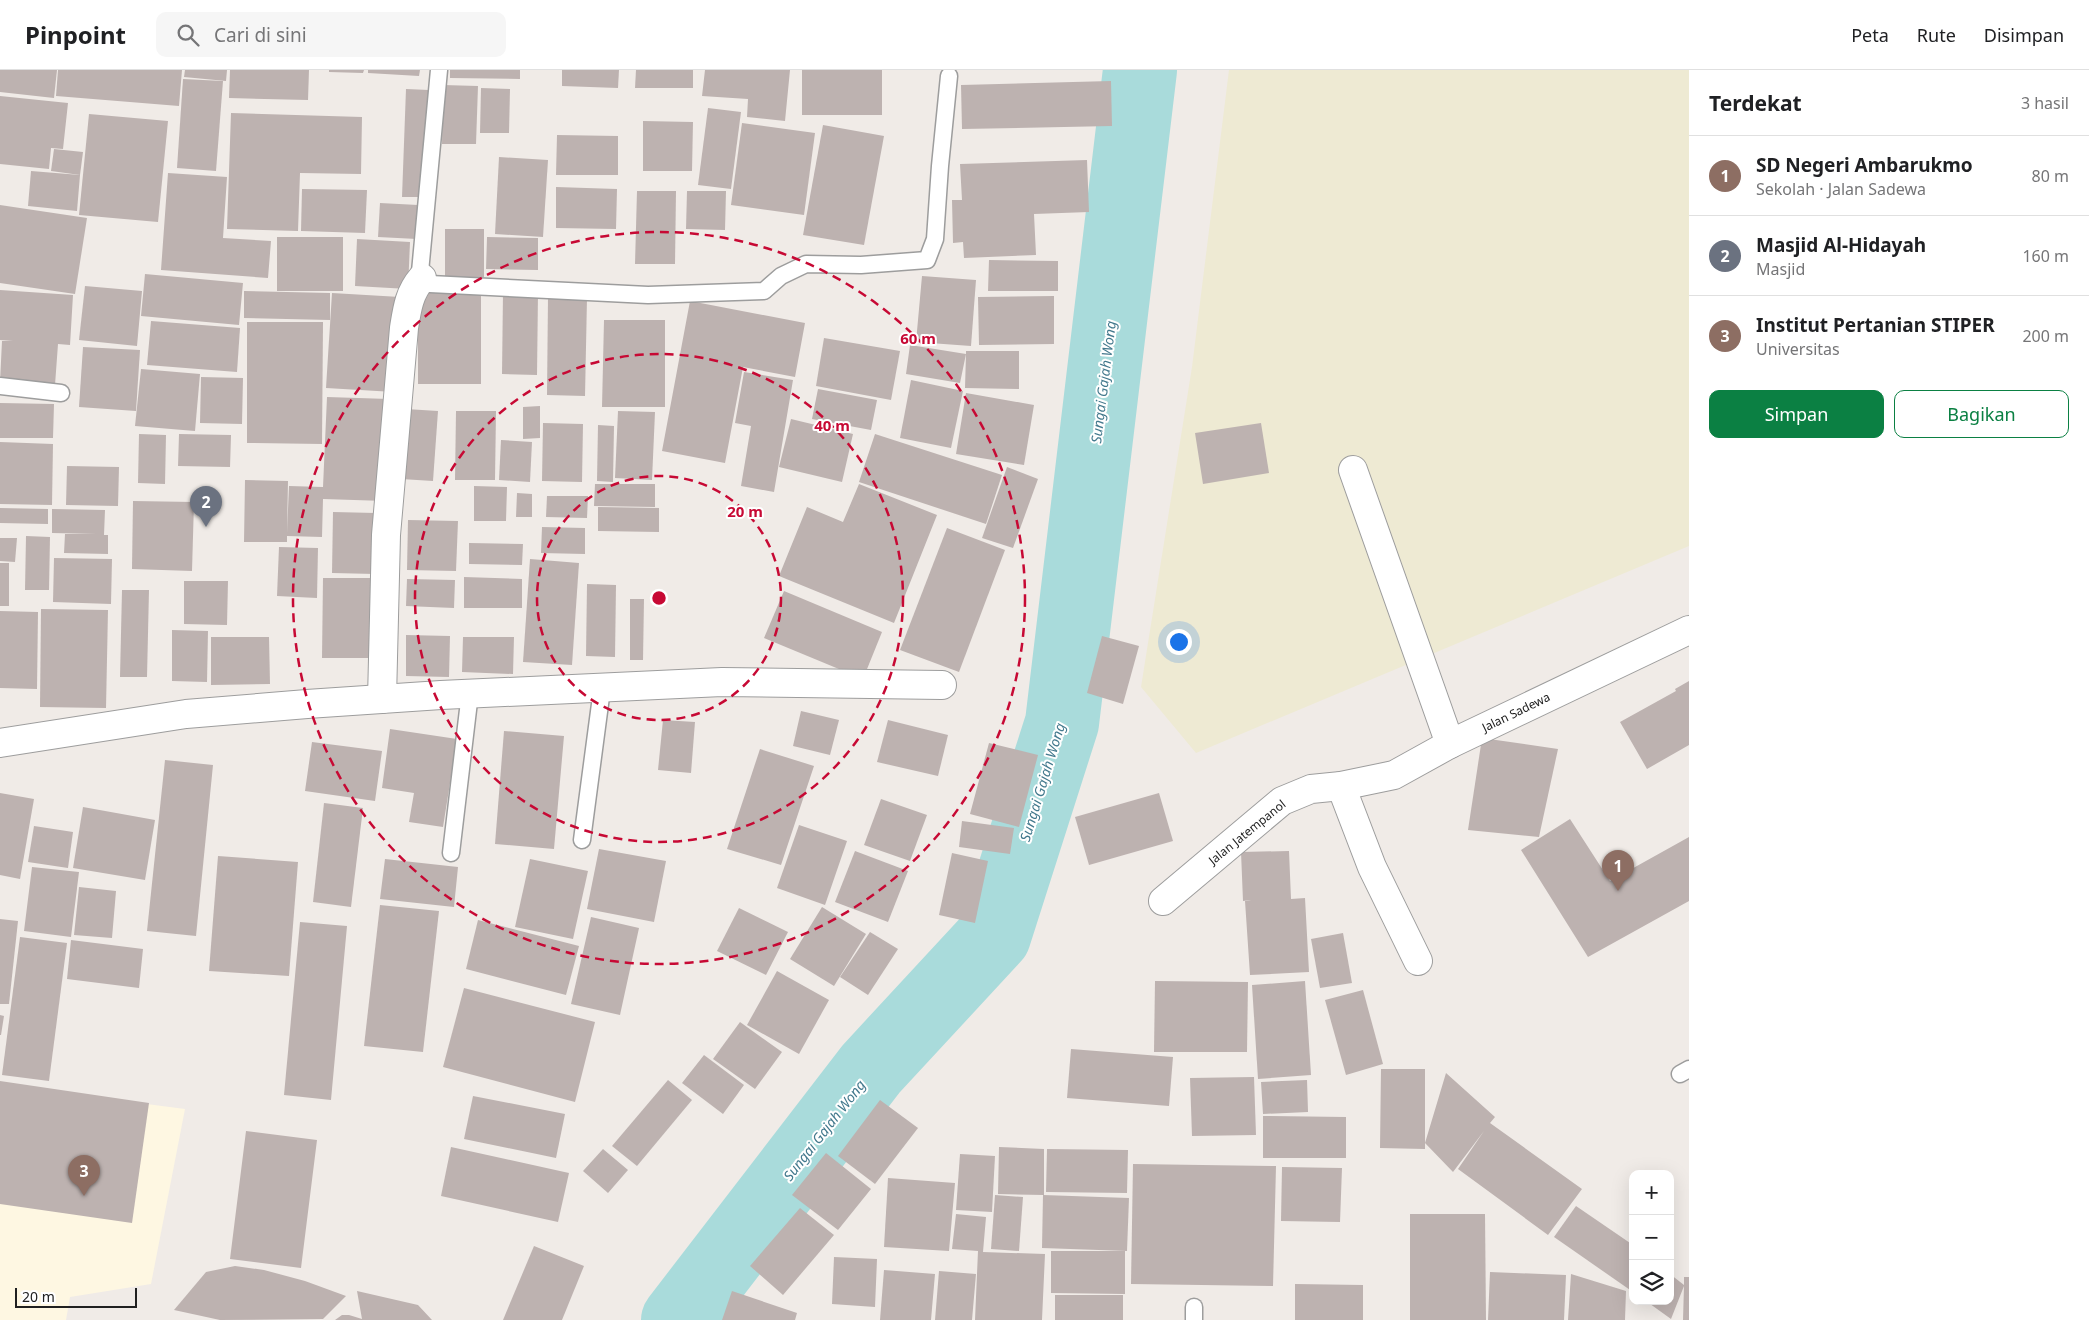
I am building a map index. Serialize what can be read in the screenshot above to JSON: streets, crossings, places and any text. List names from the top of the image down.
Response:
{
  "streets": {
    "street": ["Jalan Sadewa", "Jalan Jatempanol"]
  },
  "crossings": [
    ["Jalan Sadewa", "Jalan Jatempanol"]
  ],
  "water": ["Sungai Gajah Wong"],
  "scale_bar": "20 m",
  "page": {
    "header": "Pinpoint",
    "search": "Cari di sini",
    "nav": ["Peta", "Rute", "Disimpan"],
    "heading": ["Terdekat", "3 hasil"],
    "list": [
      {
        "mark": "1",
        "name": "SD Negeri Ambarukmo",
        "note": "Sekolah · Jalan Sadewa",
        "value": "80 m"
      },
      {
        "mark": "2",
        "name": "Masjid Al-Hidayah",
        "note": "Masjid",
        "value": "160 m"
      },
      {
        "mark": "3",
        "name": "Institut Pertanian STIPER",
        "note": "Universitas",
        "value": "200 m"
      }
    ],
    "buttons": ["Simpan", "Bagikan"],
    "pins": ["2", "1", "3"],
    "map_buttons": ["+", "−"],
    "scale": "20 m"
  },
  "rings": ["60 m", "40 m", "20 m"]
}
